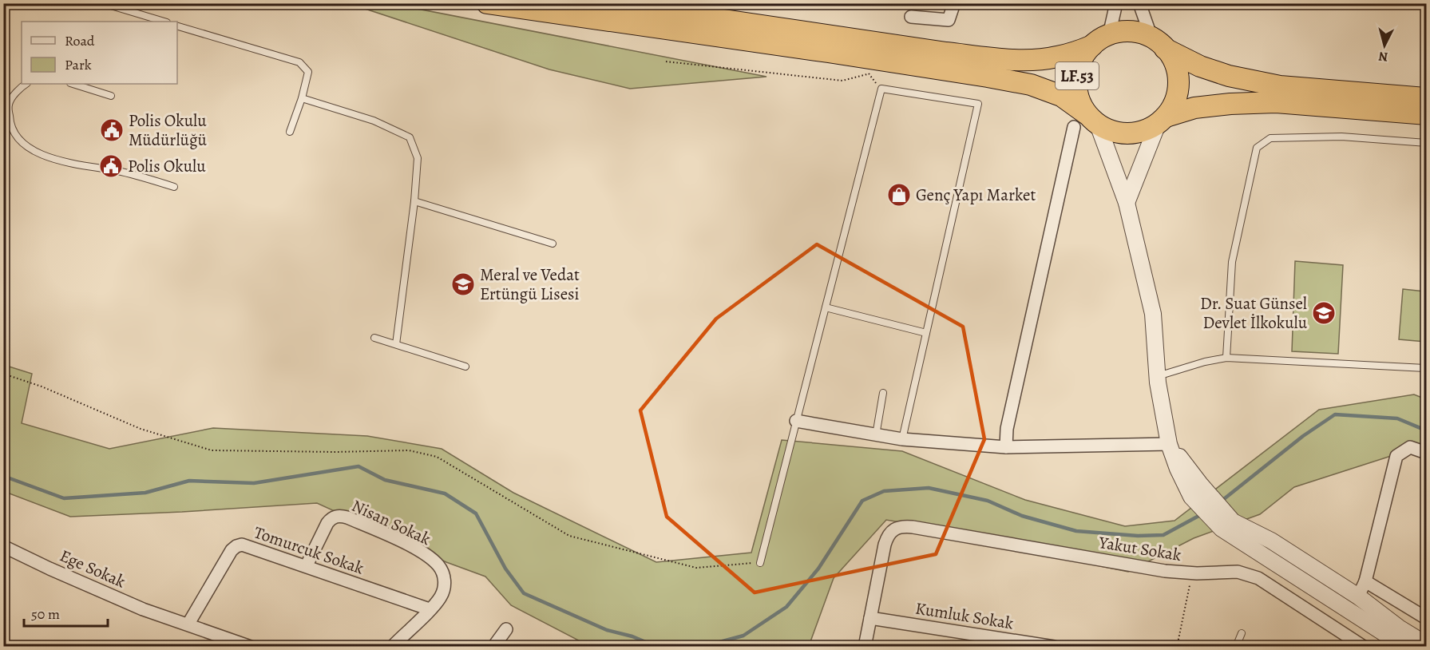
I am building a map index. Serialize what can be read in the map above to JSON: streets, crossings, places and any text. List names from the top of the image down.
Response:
{
  "streets": {
    "highway": ["LF.53"],
    "street": [
      "Nisan Sokak",
      "Yakut Sokak",
      "Tomurcuk Sokak",
      "Ege Sokak",
      "Kumluk Sokak"
    ]
  },
  "crossings": [
    ["Nisan Sokak", "Tomurcuk Sokak"],
    ["Yakut Sokak", "Kumluk Sokak"],
    ["Tomurcuk Sokak", "Ege Sokak"]
  ],
  "places": {
    "public building": ["Polis Okulu Müdürlüğü", "Polis Okulu"],
    "shop": ["Genç Yapı Market"],
    "school or university": ["Meral ve Vedat Ertüngü Lisesi", "Dr. Suat Günsel Devlet İlkokulu"]
  },
  "legend": ["Road", "Park"],
  "scale_bar": "50 m",
  "north": "bottom"
}
